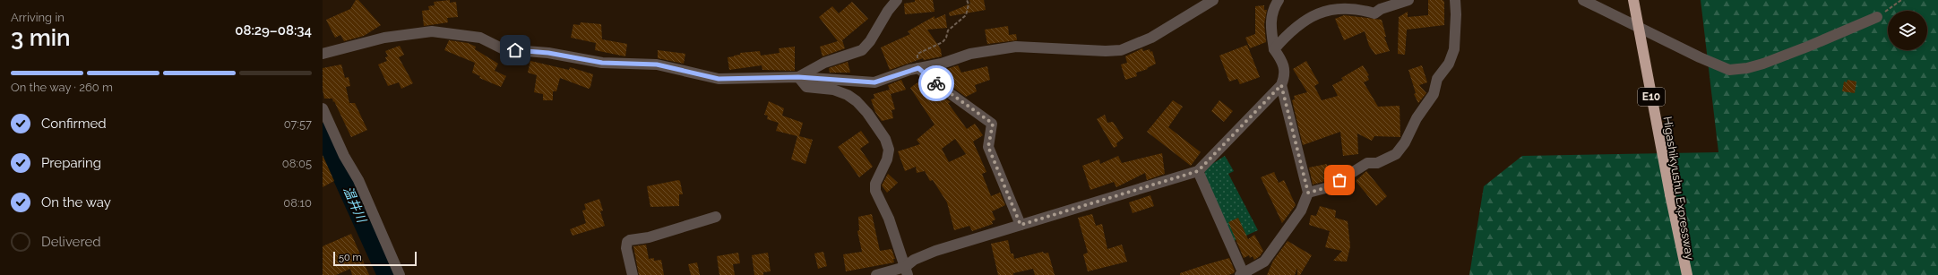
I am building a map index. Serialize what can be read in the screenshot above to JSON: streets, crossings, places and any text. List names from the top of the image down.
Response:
{
  "streets": {
    "highway": ["E10", "Higashikyushu Expressway"]
  },
  "water": ["温井川"],
  "scale_bar": "50 m",
  "page": {
    "heading": ["3 min", "Arriving in", "08:29–08:34"],
    "bar": "On the way · 260 m",
    "list": [
      ["Confirmed", "07:57"],
      ["Preparing", "08:05"],
      ["On the way", "08:10"],
      "Delivered"
    ],
    "scale": "50 m"
  }
}
